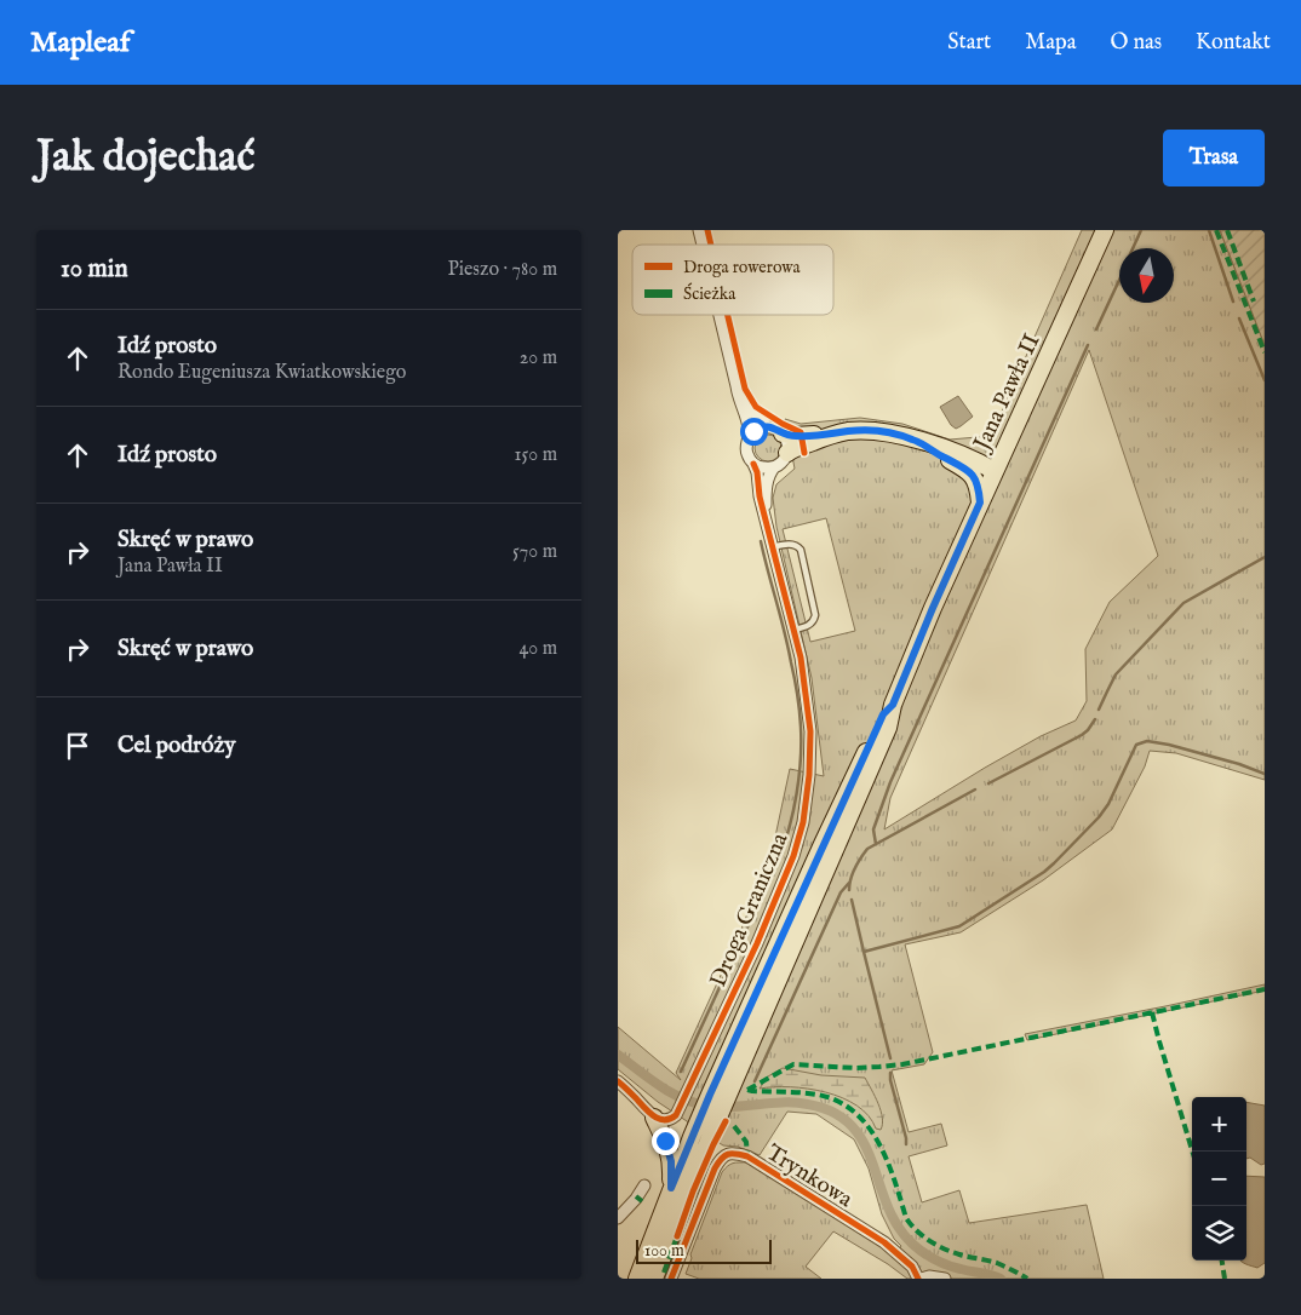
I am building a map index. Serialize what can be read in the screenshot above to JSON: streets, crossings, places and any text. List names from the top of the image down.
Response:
{
  "streets": {
    "main road": ["Jana Pawła II"],
    "street": ["Droga Graniczna", "Trynkowa"]
  },
  "legend": ["Droga rowerowa", "Ścieżka"],
  "scale_bar": "100 m",
  "north": "bottom",
  "page": {
    "header": "Mapleaf",
    "nav": [
      "Start",
      "Mapa",
      "O nas",
      "Kontakt"
    ],
    "buttons": "Trasa",
    "title": "Jak dojechać",
    "heading": ["10 min", "Pieszo · 780 m"],
    "list": [
      ["Idź prosto", "Rondo Eugeniusza Kwiatkowskiego", "20 m"],
      ["Idź prosto", "150 m"],
      ["Skręć w prawo", "Jana Pawła II", "570 m"],
      ["Skręć w prawo", "40 m"],
      "Cel podróży"
    ],
    "map_buttons": ["+", "−"],
    "scale": "100 m"
  }
}
